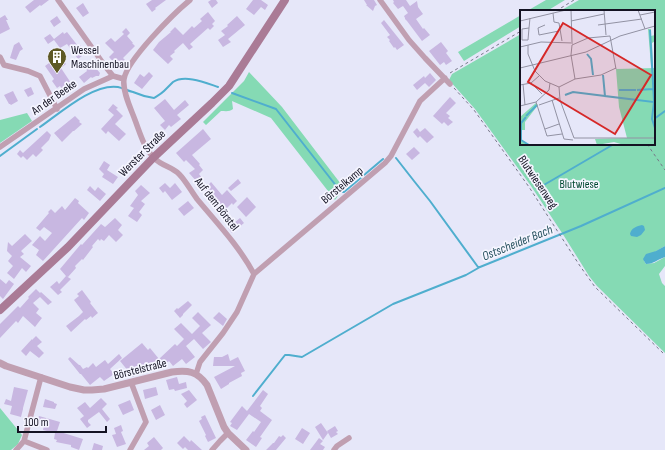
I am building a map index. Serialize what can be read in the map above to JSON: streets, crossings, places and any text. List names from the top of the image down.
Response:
{
  "streets": {
    "main road": ["Werster Straße"],
    "street": [
      "An der Beeke",
      "Börstelkamp",
      "Auf dem Börstel",
      "Börstelstraße"
    ],
    "path": ["Blutwiesenweg"]
  },
  "crossings": [
    ["Werster Straße", "Auf dem Börstel"],
    ["Börstelkamp", "Auf dem Börstel"],
    ["Börstelkamp", "Börstelstraße"]
  ],
  "water": ["Ostscheider Bach"],
  "parks": ["Blutwiese"],
  "places": {
    "building": ["Wessel Maschinenbau"]
  },
  "scale_bar": "100 m"
}
